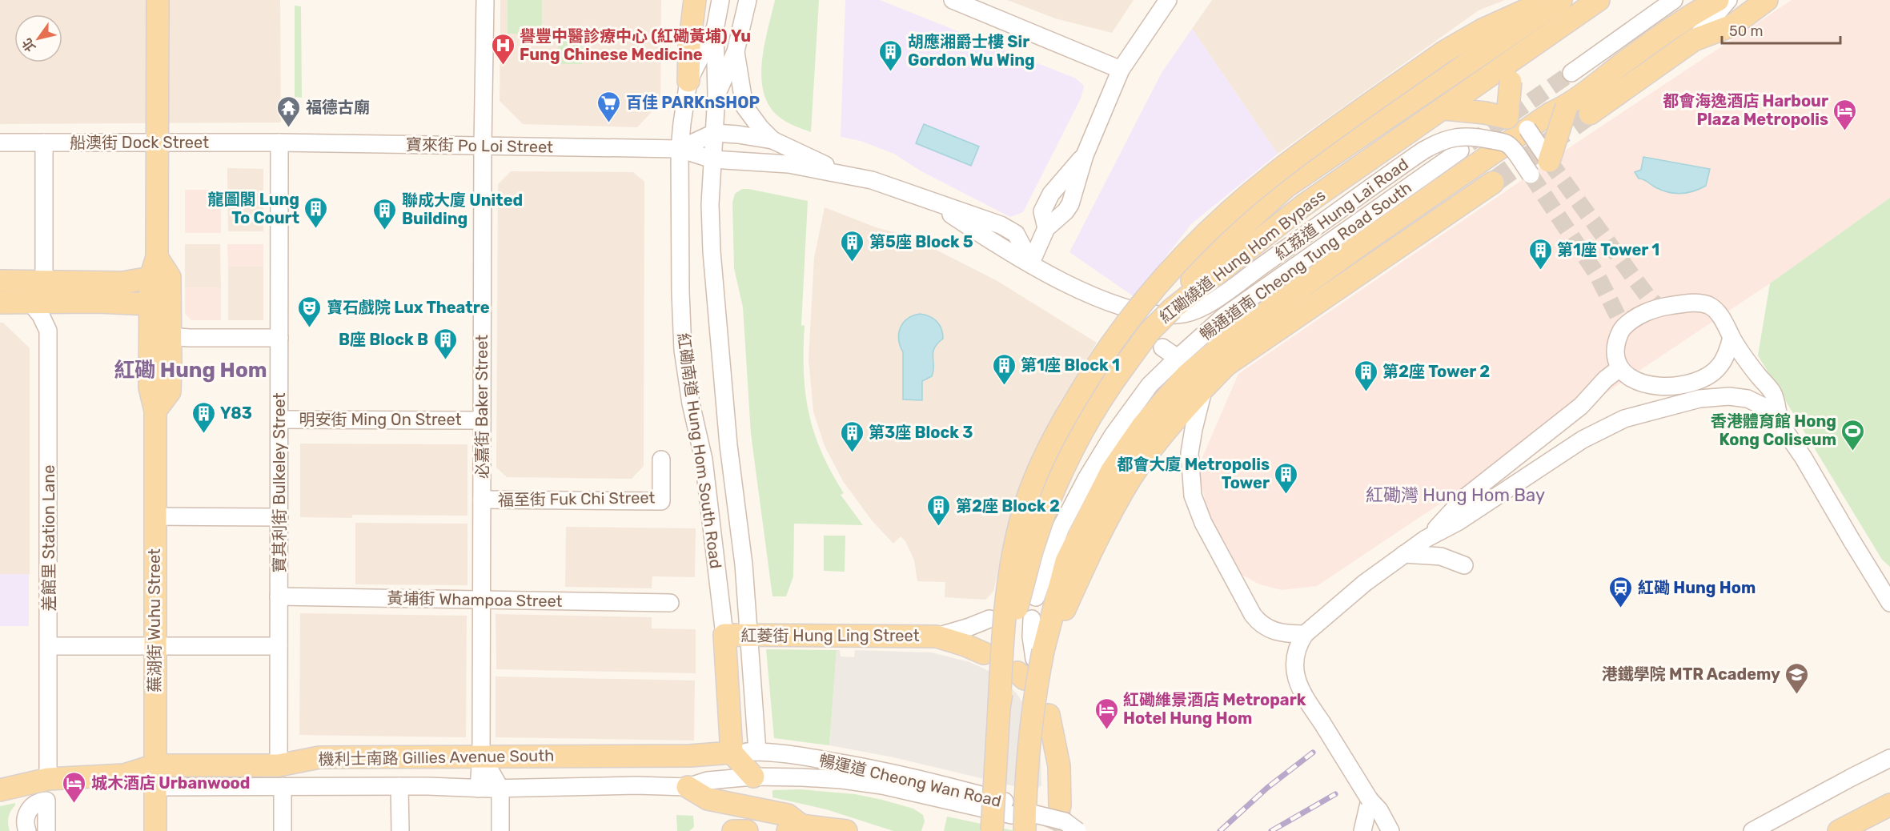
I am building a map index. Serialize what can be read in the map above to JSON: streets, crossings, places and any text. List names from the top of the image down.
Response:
{
  "streets": {
    "main road": [
      "紅磡繞道 Hung Hom Bypass",
      "紅磡南道 Hung Hom South Road",
      "蕪湖街 Wuhu Street",
      "紅菱街 Hung Ling Street",
      "機利士南路 Gillies Avenue South"
    ],
    "street": [
      "船澳街 Dock Street",
      "寶來街 Po Loi Street",
      "紅荔道 Hung Lai Road",
      "暢通道南 Cheong Tung Road South",
      "必嘉街 Baker Street",
      "明安街 Ming On Street",
      "寶其利街 Bulkeley Street",
      "福至街 Fuk Chi Street",
      "差館里 Station Lane",
      "黃埔街 Whampoa Street",
      "暢運道 Cheong Wan Road"
    ]
  },
  "crossings": [
    ["船澳街 Dock Street", "寶來街 Po Loi Street"],
    ["船澳街 Dock Street", "寶其利街 Bulkeley Street"],
    ["船澳街 Dock Street", "蕪湖街 Wuhu Street"],
    ["寶來街 Po Loi Street", "必嘉街 Baker Street"],
    ["寶來街 Po Loi Street", "紅磡南道 Hung Hom South Road"],
    ["寶來街 Po Loi Street", "寶其利街 Bulkeley Street"],
    ["必嘉街 Baker Street", "明安街 Ming On Street"],
    ["必嘉街 Baker Street", "福至街 Fuk Chi Street"],
    ["必嘉街 Baker Street", "黃埔街 Whampoa Street"],
    ["必嘉街 Baker Street", "機利士南路 Gillies Avenue South"],
    ["明安街 Ming On Street", "寶其利街 Bulkeley Street"],
    ["紅磡南道 Hung Hom South Road", "紅菱街 Hung Ling Street"],
    ["紅磡南道 Hung Hom South Road", "機利士南路 Gillies Avenue South"],
    ["紅磡南道 Hung Hom South Road", "暢運道 Cheong Wan Road"],
    ["寶其利街 Bulkeley Street", "黃埔街 Whampoa Street"],
    ["寶其利街 Bulkeley Street", "機利士南路 Gillies Avenue South"],
    ["差館里 Station Lane", "機利士南路 Gillies Avenue South"],
    ["蕪湖街 Wuhu Street", "機利士南路 Gillies Avenue South"],
    ["機利士南路 Gillies Avenue South", "暢運道 Cheong Wan Road"]
  ],
  "districts": ["紅磡 Hung Hom", "紅磡灣 Hung Hom Bay"],
  "places": {
    "hospital": ["譽豐中醫診療中心 (紅磡黃埔) Yu Fung Chinese Medicine"],
    "building": [
      "胡應湘爵士樓 Sir Gordon Wu Wing",
      "龍圖閣 Lung To Court",
      "聯成大廈 United Building",
      "第5座 Block 5",
      "第1座 Tower 1",
      "B座 Block B",
      "第1座 Block 1",
      "第2座 Tower 2",
      "Y83",
      "第3座 Block 3",
      "都會大廈 Metropolis Tower",
      "第2座 Block 2"
    ],
    "supermarket": ["百佳 PARKnSHOP"],
    "temple": ["福德古廟"],
    "hotel": ["都會海逸酒店 Harbour Plaza Metropolis", "紅磡維景酒店 Metropark Hotel Hung Hom", "城木酒店 Urbanwood"],
    "theatre": ["寶石戲院 Lux Theatre"],
    "sports": ["香港體育館 Hong Kong Coliseum"],
    "station": ["紅磡 Hung Hom"],
    "school or university": ["港鐵學院 MTR Academy"]
  },
  "scale_bar": "50 m",
  "north": "bottom left"
}
